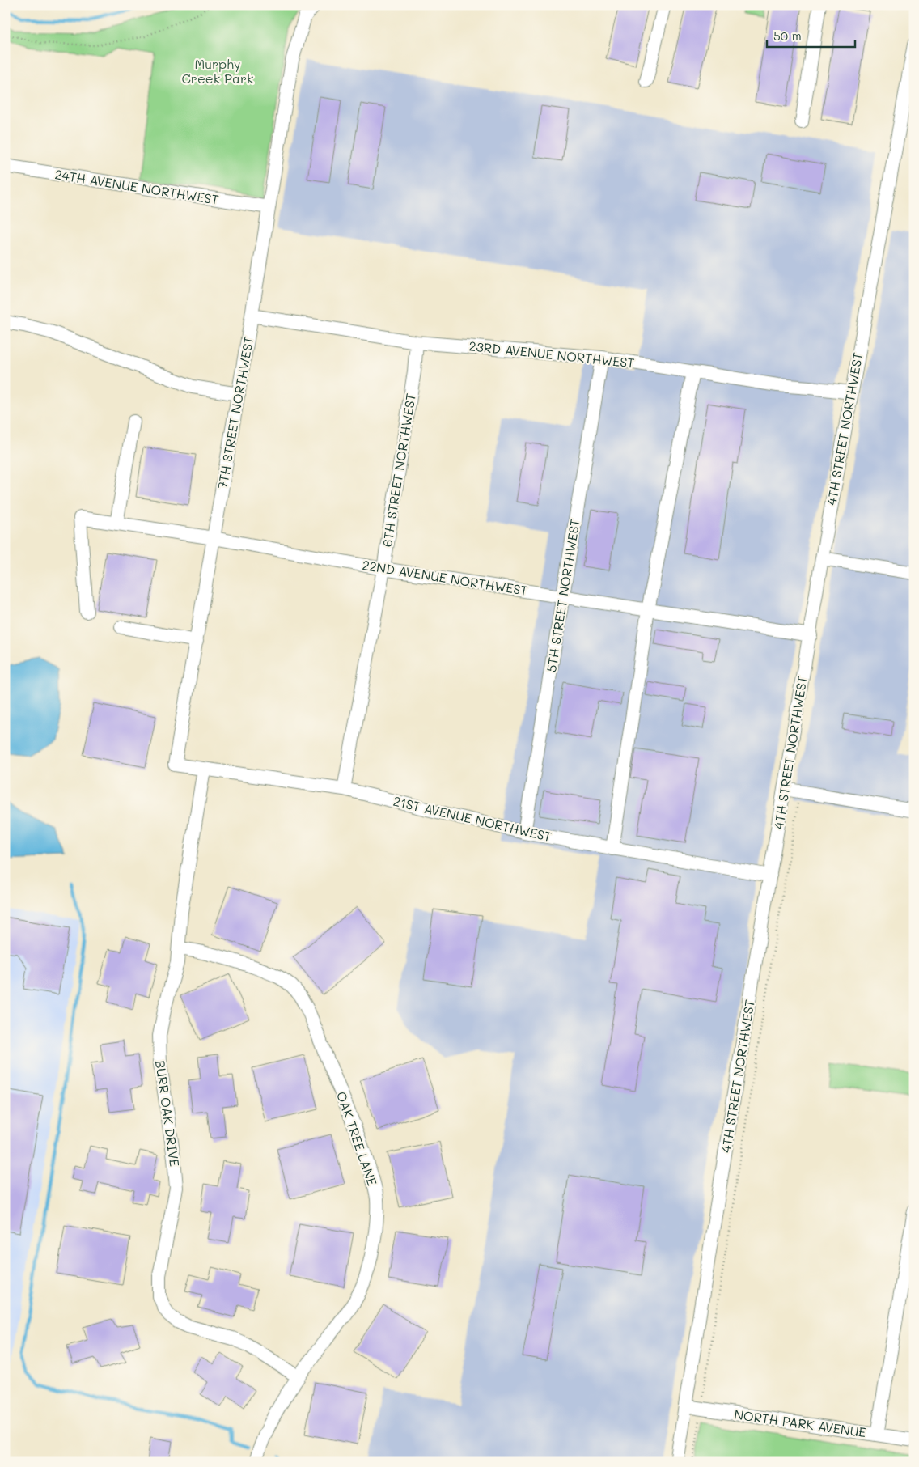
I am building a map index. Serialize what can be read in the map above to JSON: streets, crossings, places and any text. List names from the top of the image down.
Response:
{
  "streets": {
    "street": [
      "24TH AVENUE NORTHWEST",
      "23RD AVENUE NORTHWEST",
      "7TH STREET NORTHWEST",
      "4TH STREET NORTHWEST",
      "6TH STREET NORTHWEST",
      "22ND AVENUE NORTHWEST",
      "5TH STREET NORTHWEST",
      "21ST AVENUE NORTHWEST",
      "BURR OAK DRIVE",
      "OAK TREE LANE",
      "NORTH PARK AVENUE"
    ]
  },
  "crossings": [
    ["24TH AVENUE NORTHWEST", "7TH STREET NORTHWEST"],
    ["23RD AVENUE NORTHWEST", "7TH STREET NORTHWEST"],
    ["23RD AVENUE NORTHWEST", "4TH STREET NORTHWEST"],
    ["23RD AVENUE NORTHWEST", "6TH STREET NORTHWEST"],
    ["23RD AVENUE NORTHWEST", "5TH STREET NORTHWEST"],
    ["7TH STREET NORTHWEST", "22ND AVENUE NORTHWEST"],
    ["7TH STREET NORTHWEST", "21ST AVENUE NORTHWEST"],
    ["4TH STREET NORTHWEST", "22ND AVENUE NORTHWEST"],
    ["4TH STREET NORTHWEST", "21ST AVENUE NORTHWEST"],
    ["4TH STREET NORTHWEST", "NORTH PARK AVENUE"],
    ["6TH STREET NORTHWEST", "22ND AVENUE NORTHWEST"],
    ["6TH STREET NORTHWEST", "21ST AVENUE NORTHWEST"],
    ["22ND AVENUE NORTHWEST", "5TH STREET NORTHWEST"],
    ["5TH STREET NORTHWEST", "21ST AVENUE NORTHWEST"],
    ["21ST AVENUE NORTHWEST", "BURR OAK DRIVE"],
    ["BURR OAK DRIVE", "OAK TREE LANE"]
  ],
  "parks": ["Murphy Creek Park"],
  "scale_bar": "50 m"
}
